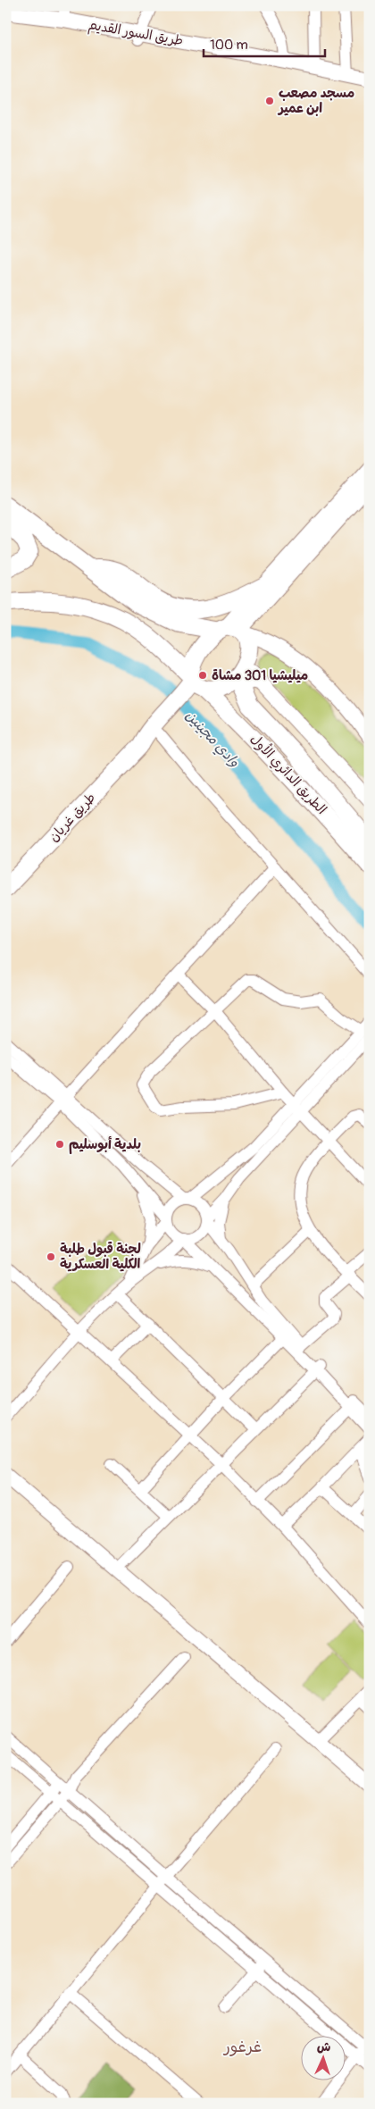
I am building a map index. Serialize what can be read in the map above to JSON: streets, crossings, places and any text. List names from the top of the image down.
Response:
{
  "streets": {
    "highway": ["الطريق الدائري الأول", "طريق غريان"],
    "main road": ["طريق السور القديم"]
  },
  "crossings": [
    ["الطريق الدائري الأول", "طريق غريان"]
  ],
  "districts": ["غرغور"],
  "water": ["وادي مجينين"],
  "places": [
    "مسجد مصعب ابن عمير",
    "ميليشيا 301 مشاة",
    "بلدية أبوسليم",
    "لجنة قبول طلبة الكلية العسكرية"
  ],
  "scale_bar": "100 m",
  "north": "top"
}
